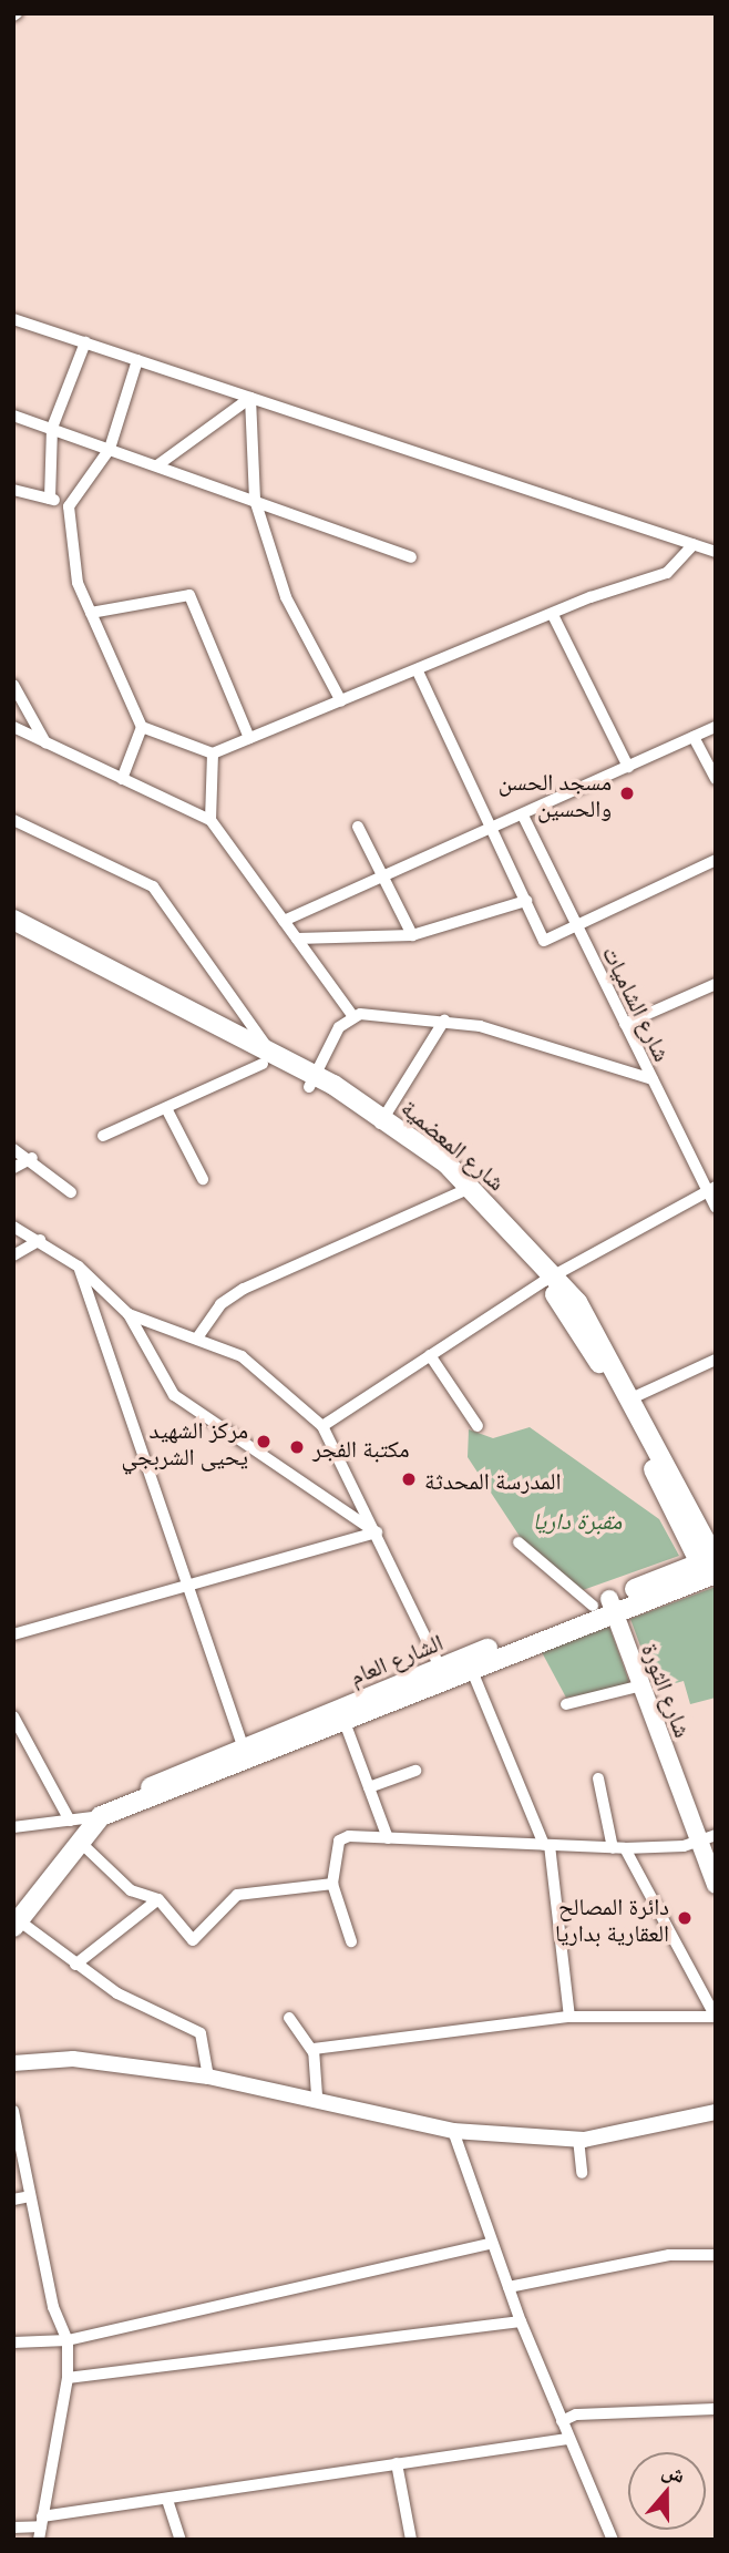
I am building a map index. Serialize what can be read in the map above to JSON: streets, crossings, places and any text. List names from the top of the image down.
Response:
{
  "streets": {
    "main road": ["شارع المعضمية", "الشارع العام", "شارع الثورة"],
    "street": ["شارع الشاميات"]
  },
  "crossings": [
    ["شارع المعضمية", "الشارع العام"],
    ["الشارع العام", "شارع الثورة"]
  ],
  "parks": ["مقبرة داريا"],
  "places": [
    "مسجد الحسن والحسين",
    "مركز الشهيد يحيى الشربجي",
    "مكتبة الفجر",
    "المدرسة المحدثة",
    "دائرة المصالح العقارية بداريا"
  ],
  "north": "top"
}
